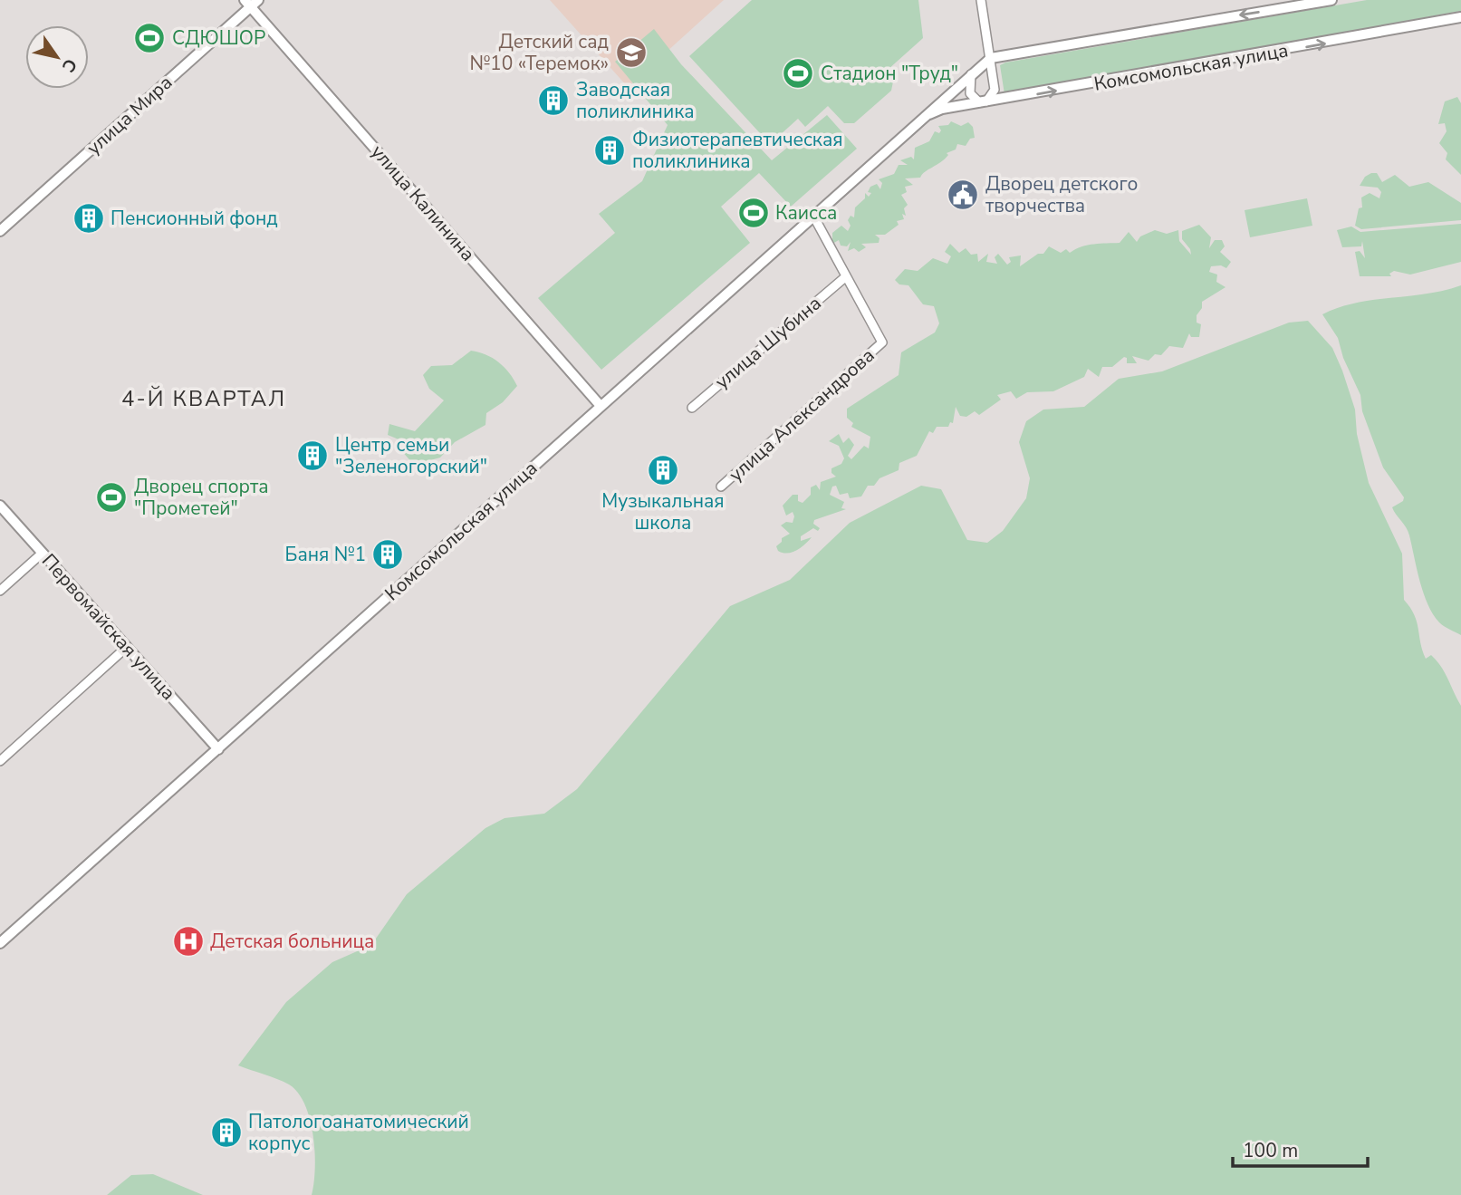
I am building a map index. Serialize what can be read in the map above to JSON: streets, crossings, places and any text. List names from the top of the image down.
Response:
{
  "streets": {
    "street": [
      "Комсомольская улица",
      "улица Мира",
      "улица Калинина",
      "улица Шубина",
      "улица Александрова",
      "Первомайская улица"
    ]
  },
  "crossings": [
    ["Комсомольская улица", "улица Калинина"],
    ["Комсомольская улица", "Первомайская улица"],
    ["улица Мира", "улица Калинина"],
    ["улица Шубина", "улица Александрова"]
  ],
  "districts": ["4-Й КВАРТАЛ"],
  "places": {
    "sports": [
      "СДЮШОР",
      "Стадион \"Труд\"",
      "Каисса",
      "Дворец спорта \"Прометей\""
    ],
    "school or university": ["Детский сад №10 «Теремок»"],
    "building": [
      "Заводская поликлиника",
      "Физиотерапевтическая поликлиника",
      "Пенсионный фонд",
      "Центр семьи \"Зеленогорский\"",
      "Музыкальная школа",
      "Баня №1",
      "Патологоанатомический корпус"
    ],
    "public building": ["Дворец детского творчества"],
    "hospital": ["Детская больница"]
  },
  "scale_bar": "100 m",
  "north": "bottom right"
}
